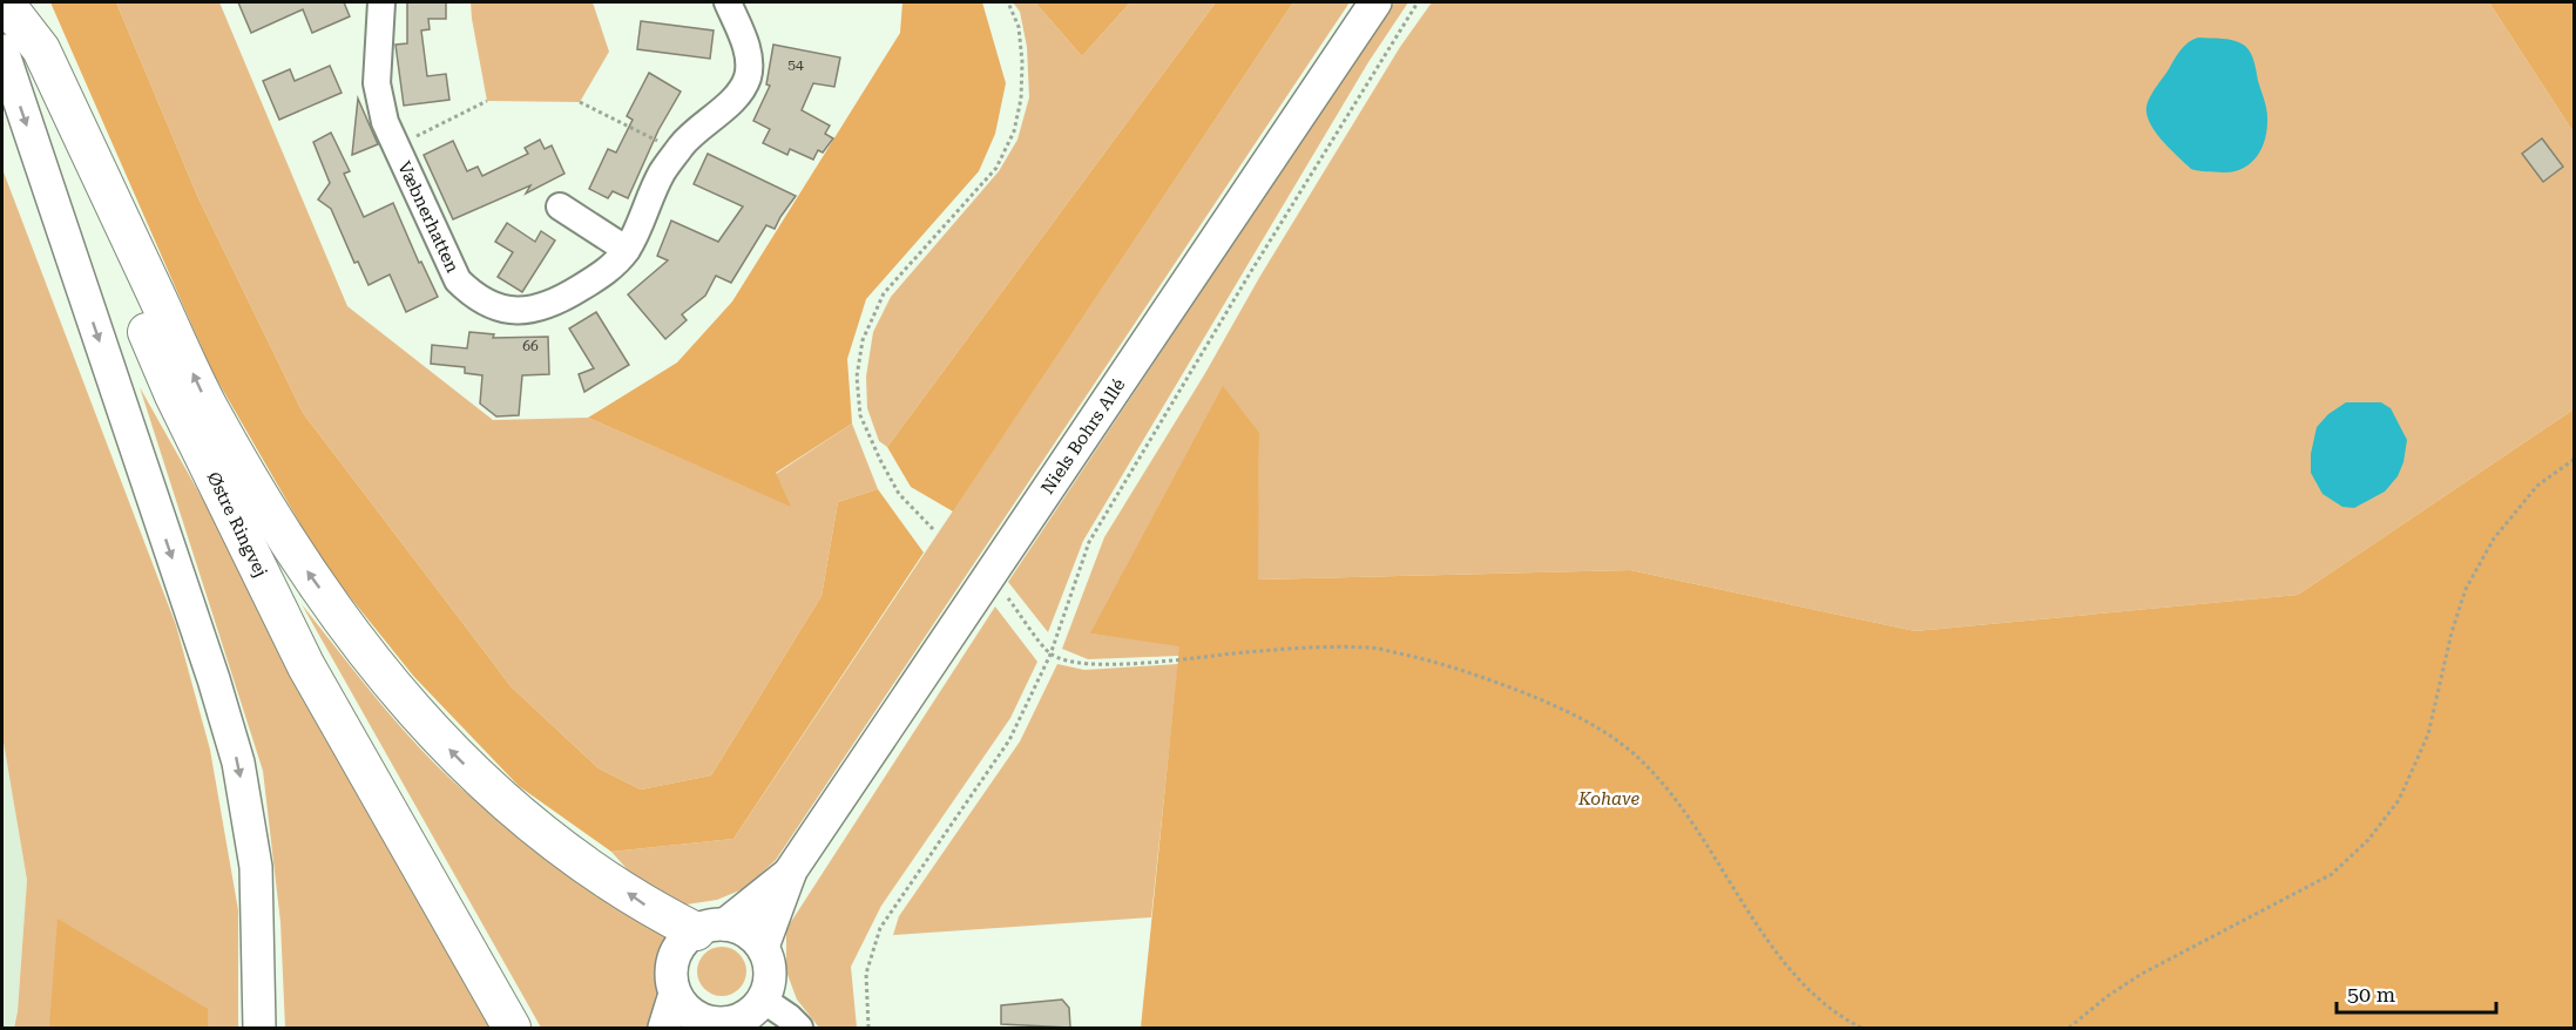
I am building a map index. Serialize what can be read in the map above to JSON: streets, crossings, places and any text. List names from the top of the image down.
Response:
{
  "streets": {
    "main road": ["Østre Ringvej"],
    "street": ["Væbnerhatten", "Niels Bohrs Allé"]
  },
  "parks": ["Kohave"],
  "house_numbers": ["54", "66"],
  "scale_bar": "50 m"
}
